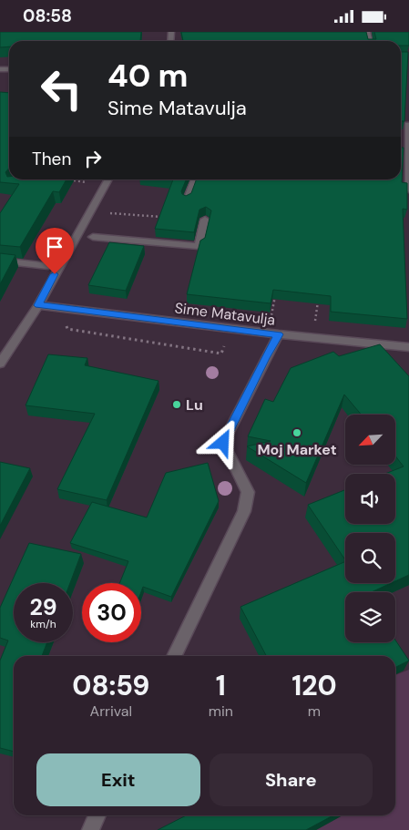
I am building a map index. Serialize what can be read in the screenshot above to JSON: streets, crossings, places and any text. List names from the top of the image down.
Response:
{
  "streets": {
    "street": ["Sime Matavulja"]
  },
  "places": ["Lu", "Moj Market"],
  "north": "bottom left",
  "page": {
    "status": "08:58",
    "turn": ["40 m", "Sime Matavulja"],
    "then": "Then",
    "speed": "29 km/h",
    "limit": "30",
    "eta": [
      "08:59",
      "Arrival",
      "1",
      "min",
      "120",
      "m"
    ],
    "buttons": ["Exit", "Share"]
  }
}
